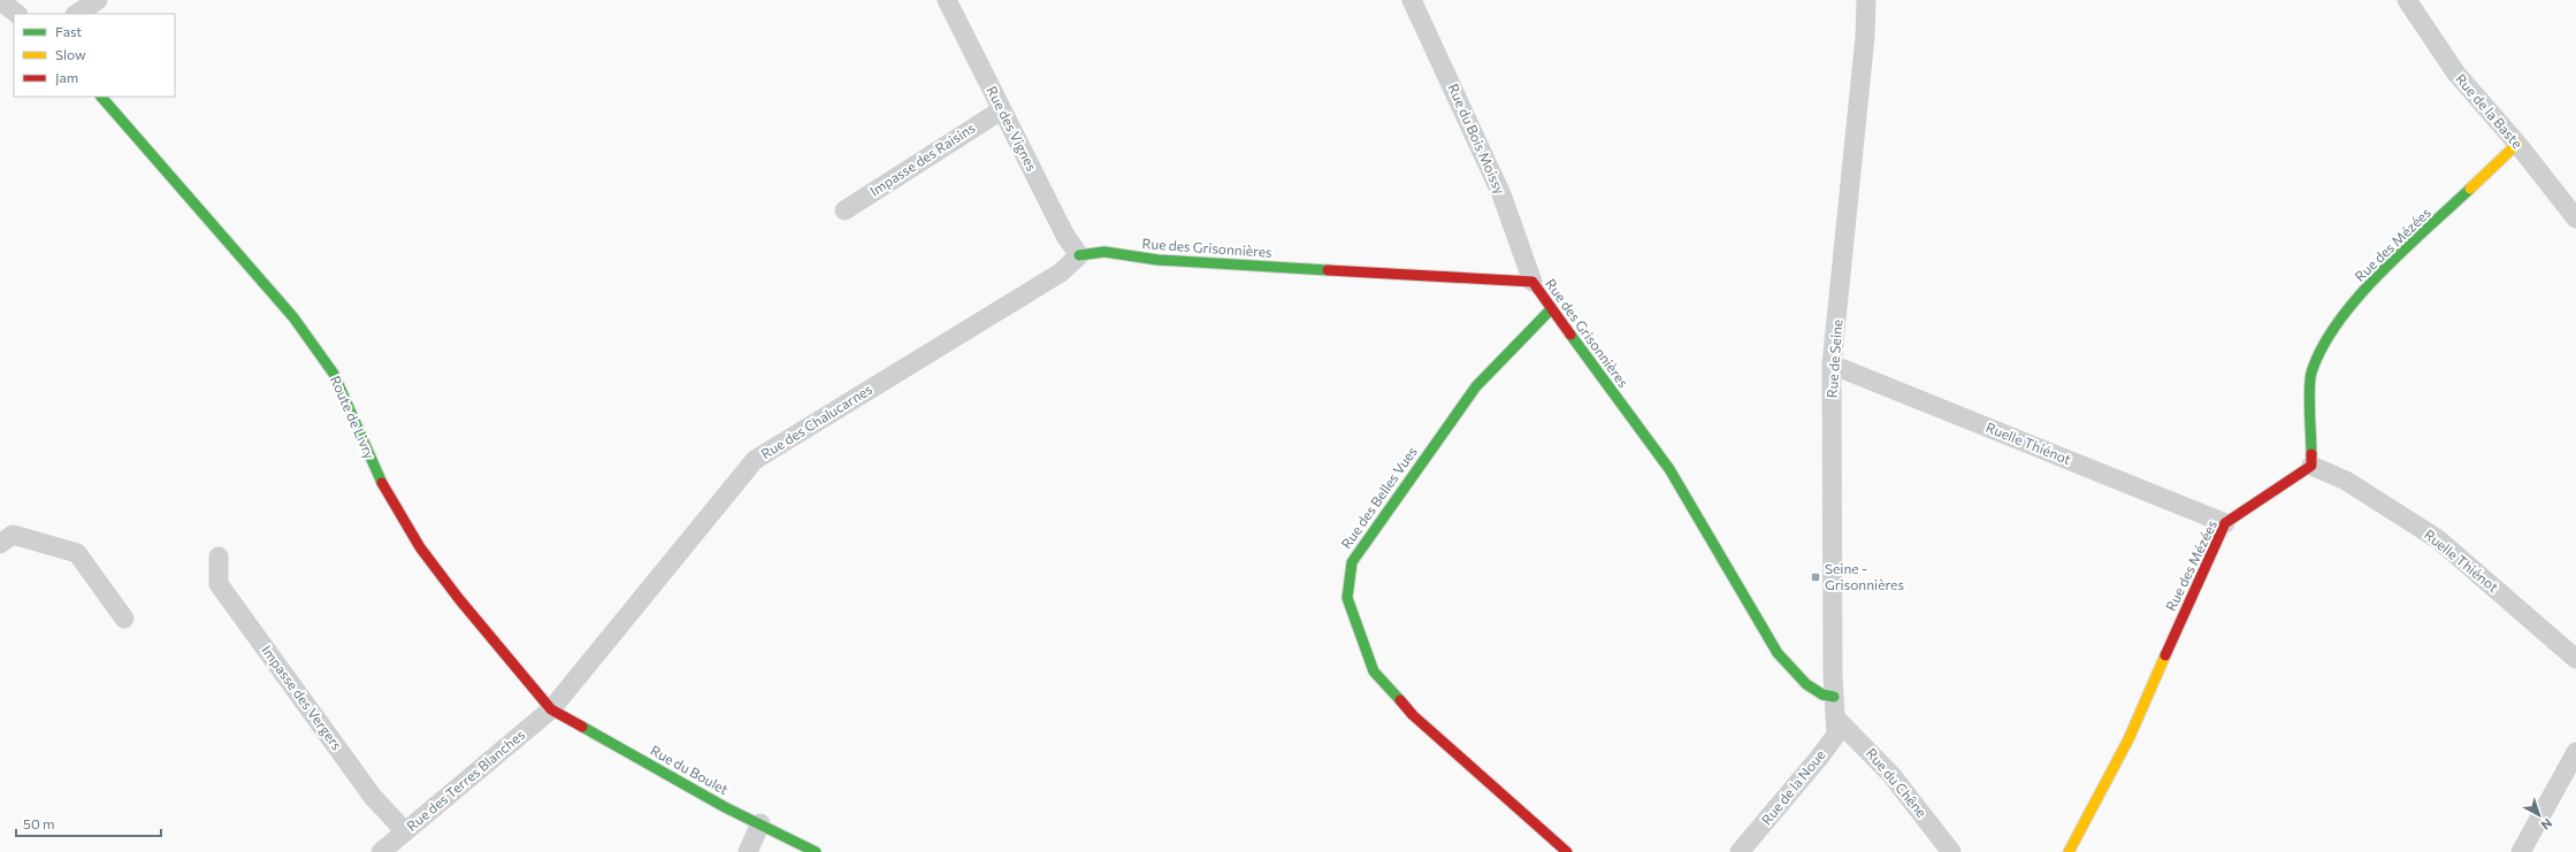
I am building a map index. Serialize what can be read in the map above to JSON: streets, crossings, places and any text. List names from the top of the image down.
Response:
{
  "streets": {
    "street": [
      "Rue de la Baste",
      "Rue des Vignes",
      "Rue du Bois Moissy",
      "Impasse des Raisins",
      "Rue des Mézées",
      "Rue des Grisonnières",
      "Rue de Seine",
      "Route de Livry",
      "Rue des Chalucarnes",
      "Ruelle Thiénot",
      "Rue des Belles Vues",
      "Impasse des Vergers",
      "Rue du Boulet",
      "Rue des Terres Blanches",
      "Rue du Chêne",
      "Rue de la Noue"
    ]
  },
  "crossings": [
    ["Rue de la Baste", "Rue des Mézées"],
    ["Rue des Vignes", "Impasse des Raisins"],
    ["Rue des Vignes", "Rue des Grisonnières"],
    ["Rue des Vignes", "Rue des Chalucarnes"],
    ["Rue du Bois Moissy", "Rue des Grisonnières"],
    ["Rue des Mézées", "Ruelle Thiénot"],
    ["Rue des Grisonnières", "Rue de Seine"],
    ["Rue des Grisonnières", "Rue des Chalucarnes"],
    ["Rue des Grisonnières", "Rue des Belles Vues"],
    ["Rue de Seine", "Ruelle Thiénot"],
    ["Rue de Seine", "Rue du Chêne"],
    ["Rue de Seine", "Rue de la Noue"],
    ["Route de Livry", "Rue des Chalucarnes"],
    ["Route de Livry", "Rue du Boulet"],
    ["Route de Livry", "Rue des Terres Blanches"],
    ["Rue des Chalucarnes", "Rue du Boulet"],
    ["Rue des Chalucarnes", "Rue des Terres Blanches"],
    ["Impasse des Vergers", "Rue des Terres Blanches"],
    ["Rue du Boulet", "Rue des Terres Blanches"],
    ["Rue du Chêne", "Rue de la Noue"]
  ],
  "places": {
    "transit": ["Seine - Grisonnières"]
  },
  "legend": ["Fast", "Slow", "Jam"],
  "scale_bar": "50 m",
  "north": "bottom right"
}
